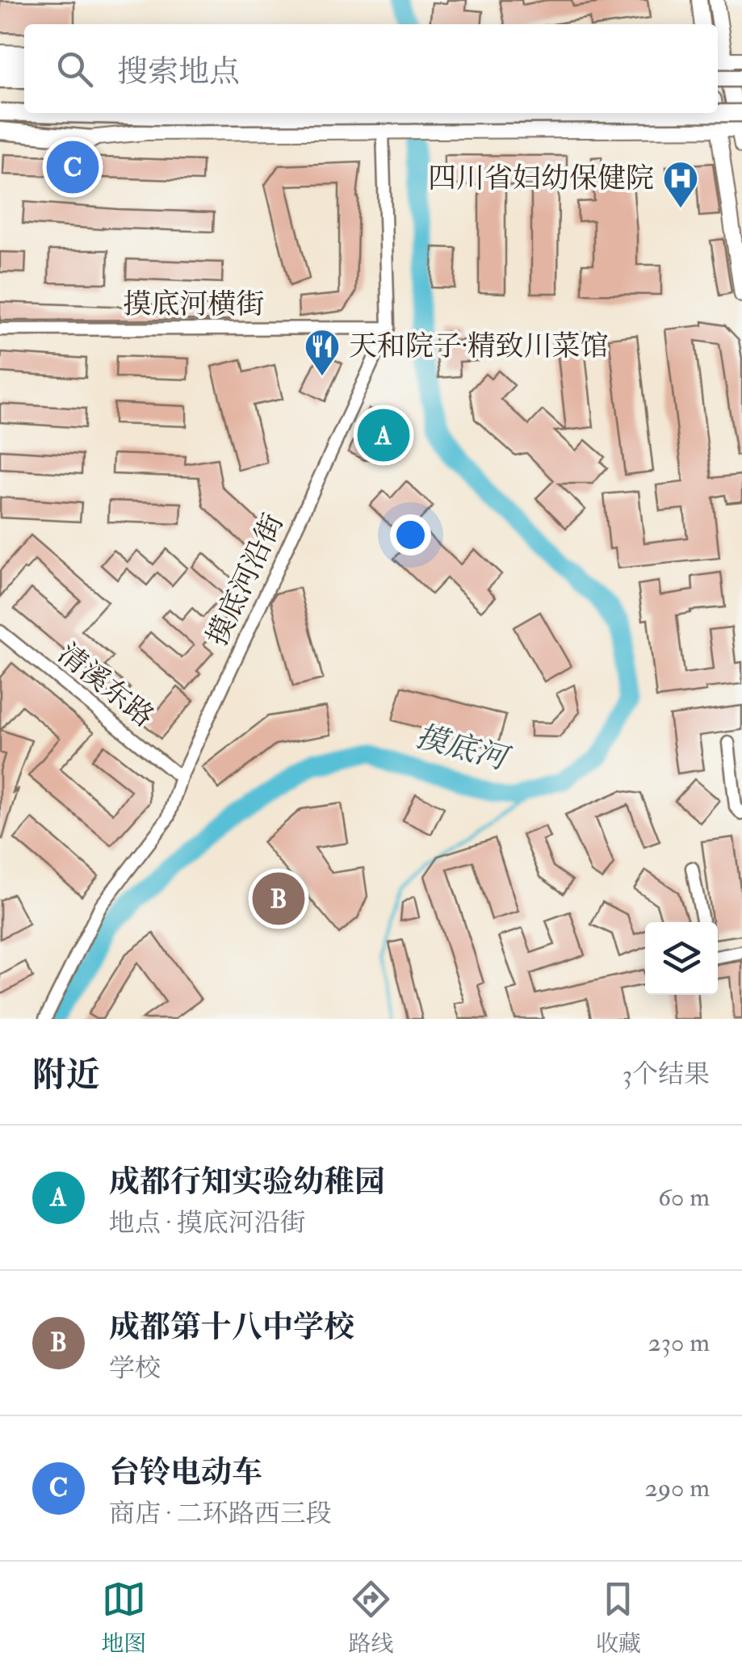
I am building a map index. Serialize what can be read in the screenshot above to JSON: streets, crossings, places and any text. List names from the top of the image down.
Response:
{
  "streets": {
    "street": ["摸底河横街", "摸底河沿街", "清溪东路"]
  },
  "crossings": [
    ["摸底河横街", "摸底河沿街"],
    ["摸底河沿街", "清溪东路"]
  ],
  "water": ["摸底河"],
  "places": {
    "hospital": ["四川省妇幼保健院"],
    "restaurant": ["天和院子·精致川菜馆"]
  },
  "page": {
    "search": "搜索地点",
    "pins": ["C", "A", "B"],
    "heading": ["附近", "3个结果"],
    "list": [
      {
        "mark": "A",
        "name": "成都行知实验幼稚园",
        "note": "地点 · 摸底河沿街",
        "value": "60 m"
      },
      {
        "mark": "B",
        "name": "成都第十八中学校",
        "note": "学校",
        "value": "230 m"
      },
      {
        "mark": "C",
        "name": "台铃电动车",
        "note": "商店 · 二环路西三段",
        "value": "290 m"
      }
    ],
    "nav": ["地图", "路线", "收藏"]
  }
}
